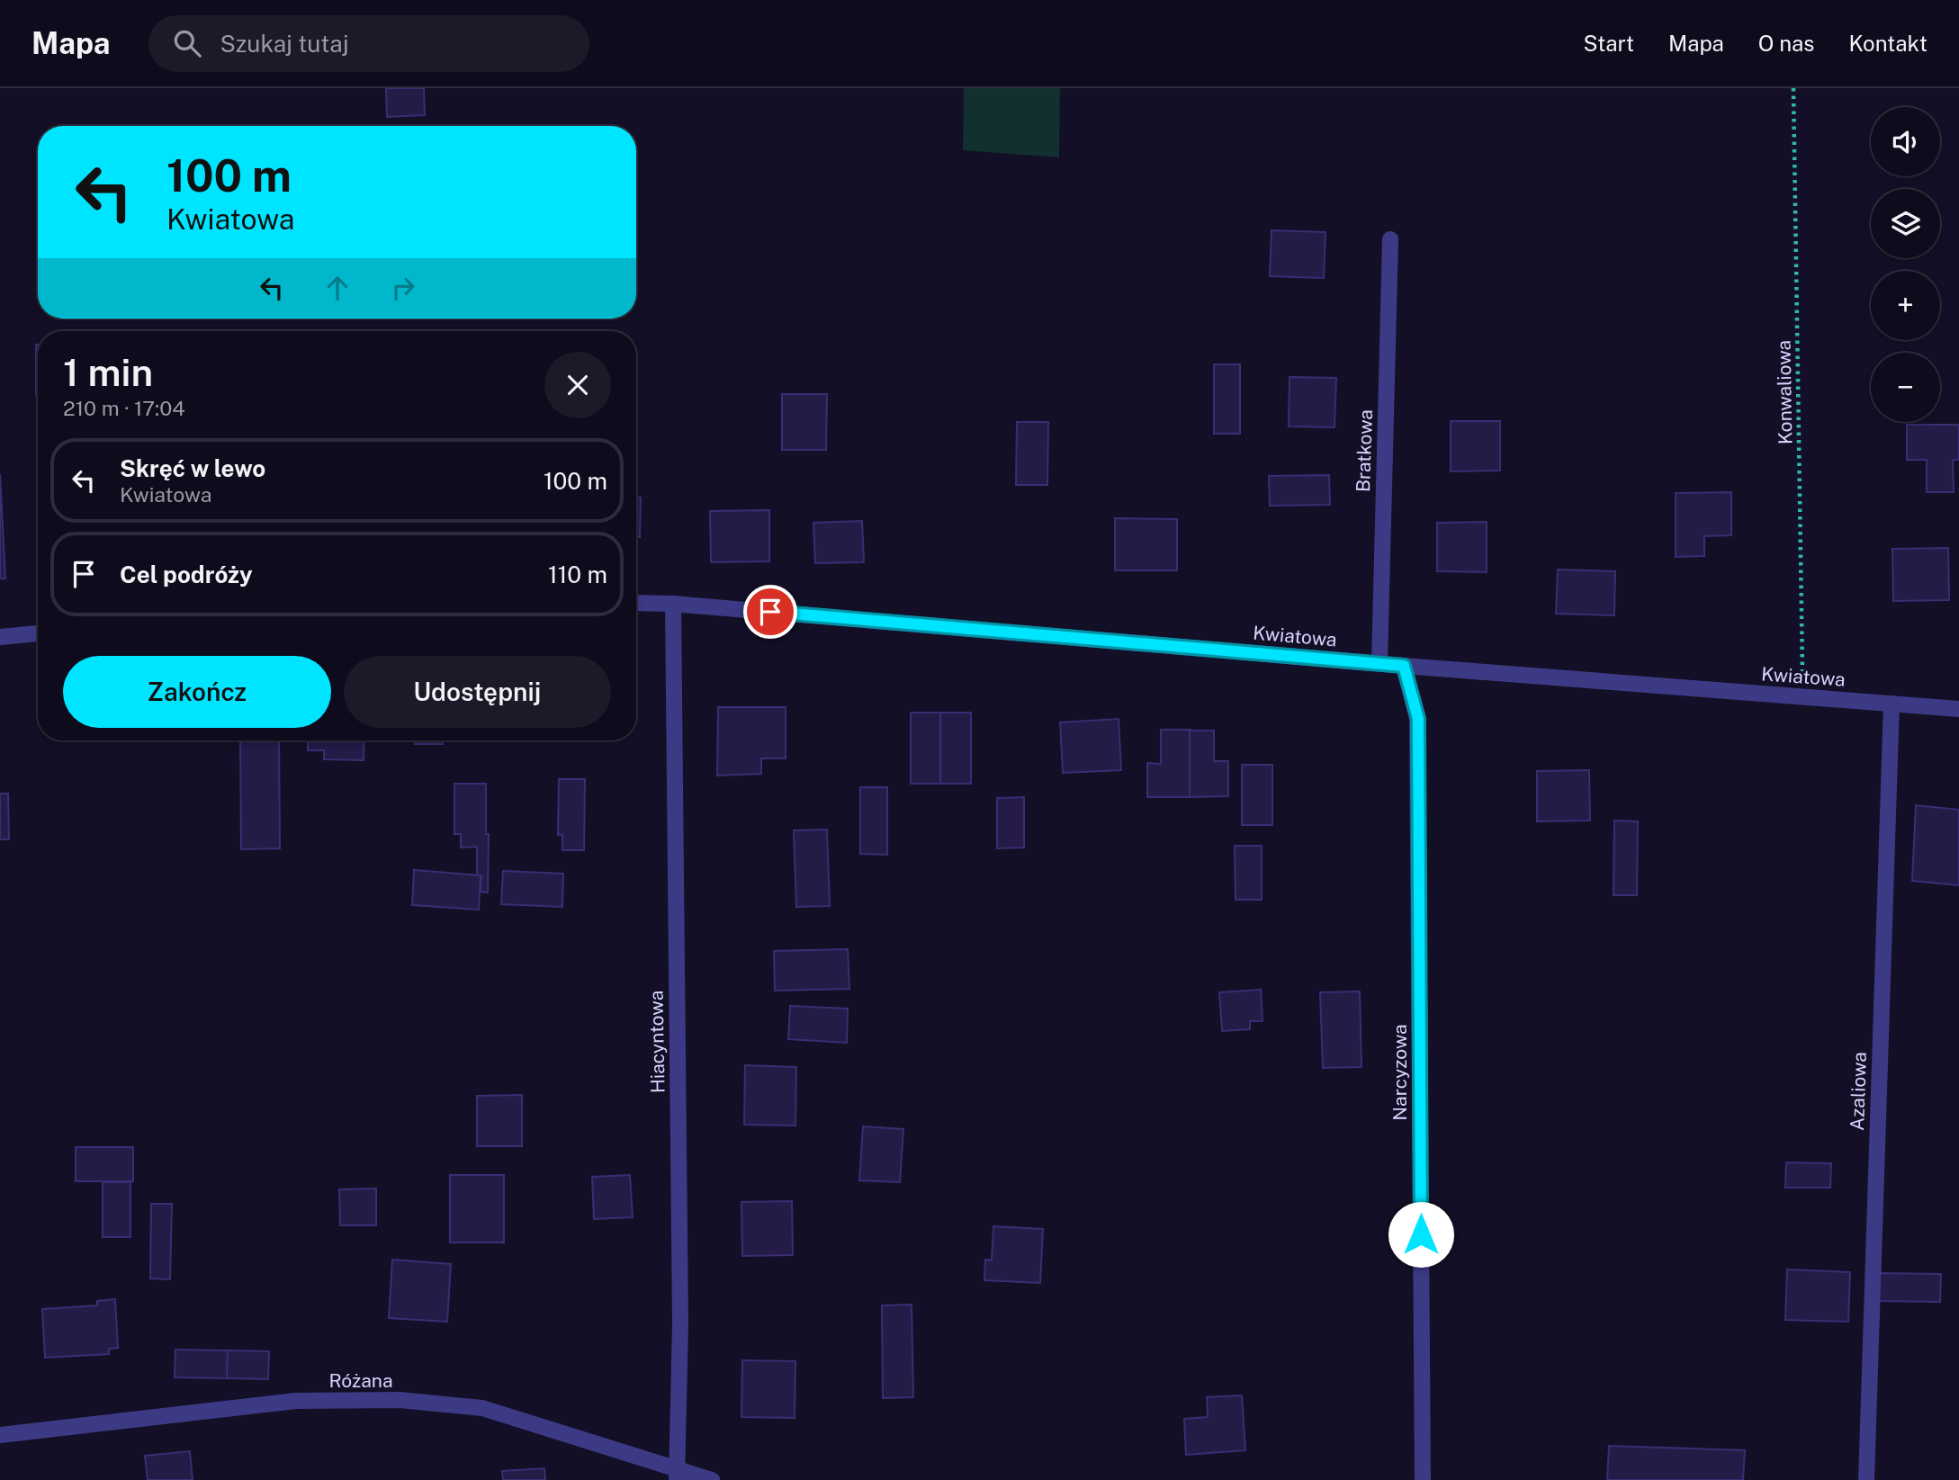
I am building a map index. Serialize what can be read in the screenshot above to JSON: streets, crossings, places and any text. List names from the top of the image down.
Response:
{
  "streets": {
    "street": [
      "Bratkowa",
      "Kwiatowa",
      "Hiacyntowa",
      "Narcyzowa",
      "Azaliowa",
      "Różana"
    ],
    "path": ["Konwaliowa"]
  },
  "crossings": [
    ["Konwaliowa", "Kwiatowa"],
    ["Bratkowa", "Kwiatowa"],
    ["Kwiatowa", "Hiacyntowa"],
    ["Kwiatowa", "Narcyzowa"],
    ["Kwiatowa", "Azaliowa"],
    ["Hiacyntowa", "Różana"]
  ],
  "page": {
    "header": "Mapa",
    "search": "Szukaj tutaj",
    "nav": [
      "Start",
      "Mapa",
      "O nas",
      "Kontakt"
    ],
    "map_buttons": ["+", "−"],
    "turn": ["100 m", "Kwiatowa"],
    "heading": ["1 min", "210 m · 17:04"],
    "list": [
      {
        "name": "Skręć w lewo",
        "note": "Kwiatowa",
        "value": "100 m"
      },
      {
        "name": "Cel podróży",
        "value": "110 m"
      }
    ],
    "buttons": ["Zakończ", "Udostępnij"]
  }
}
